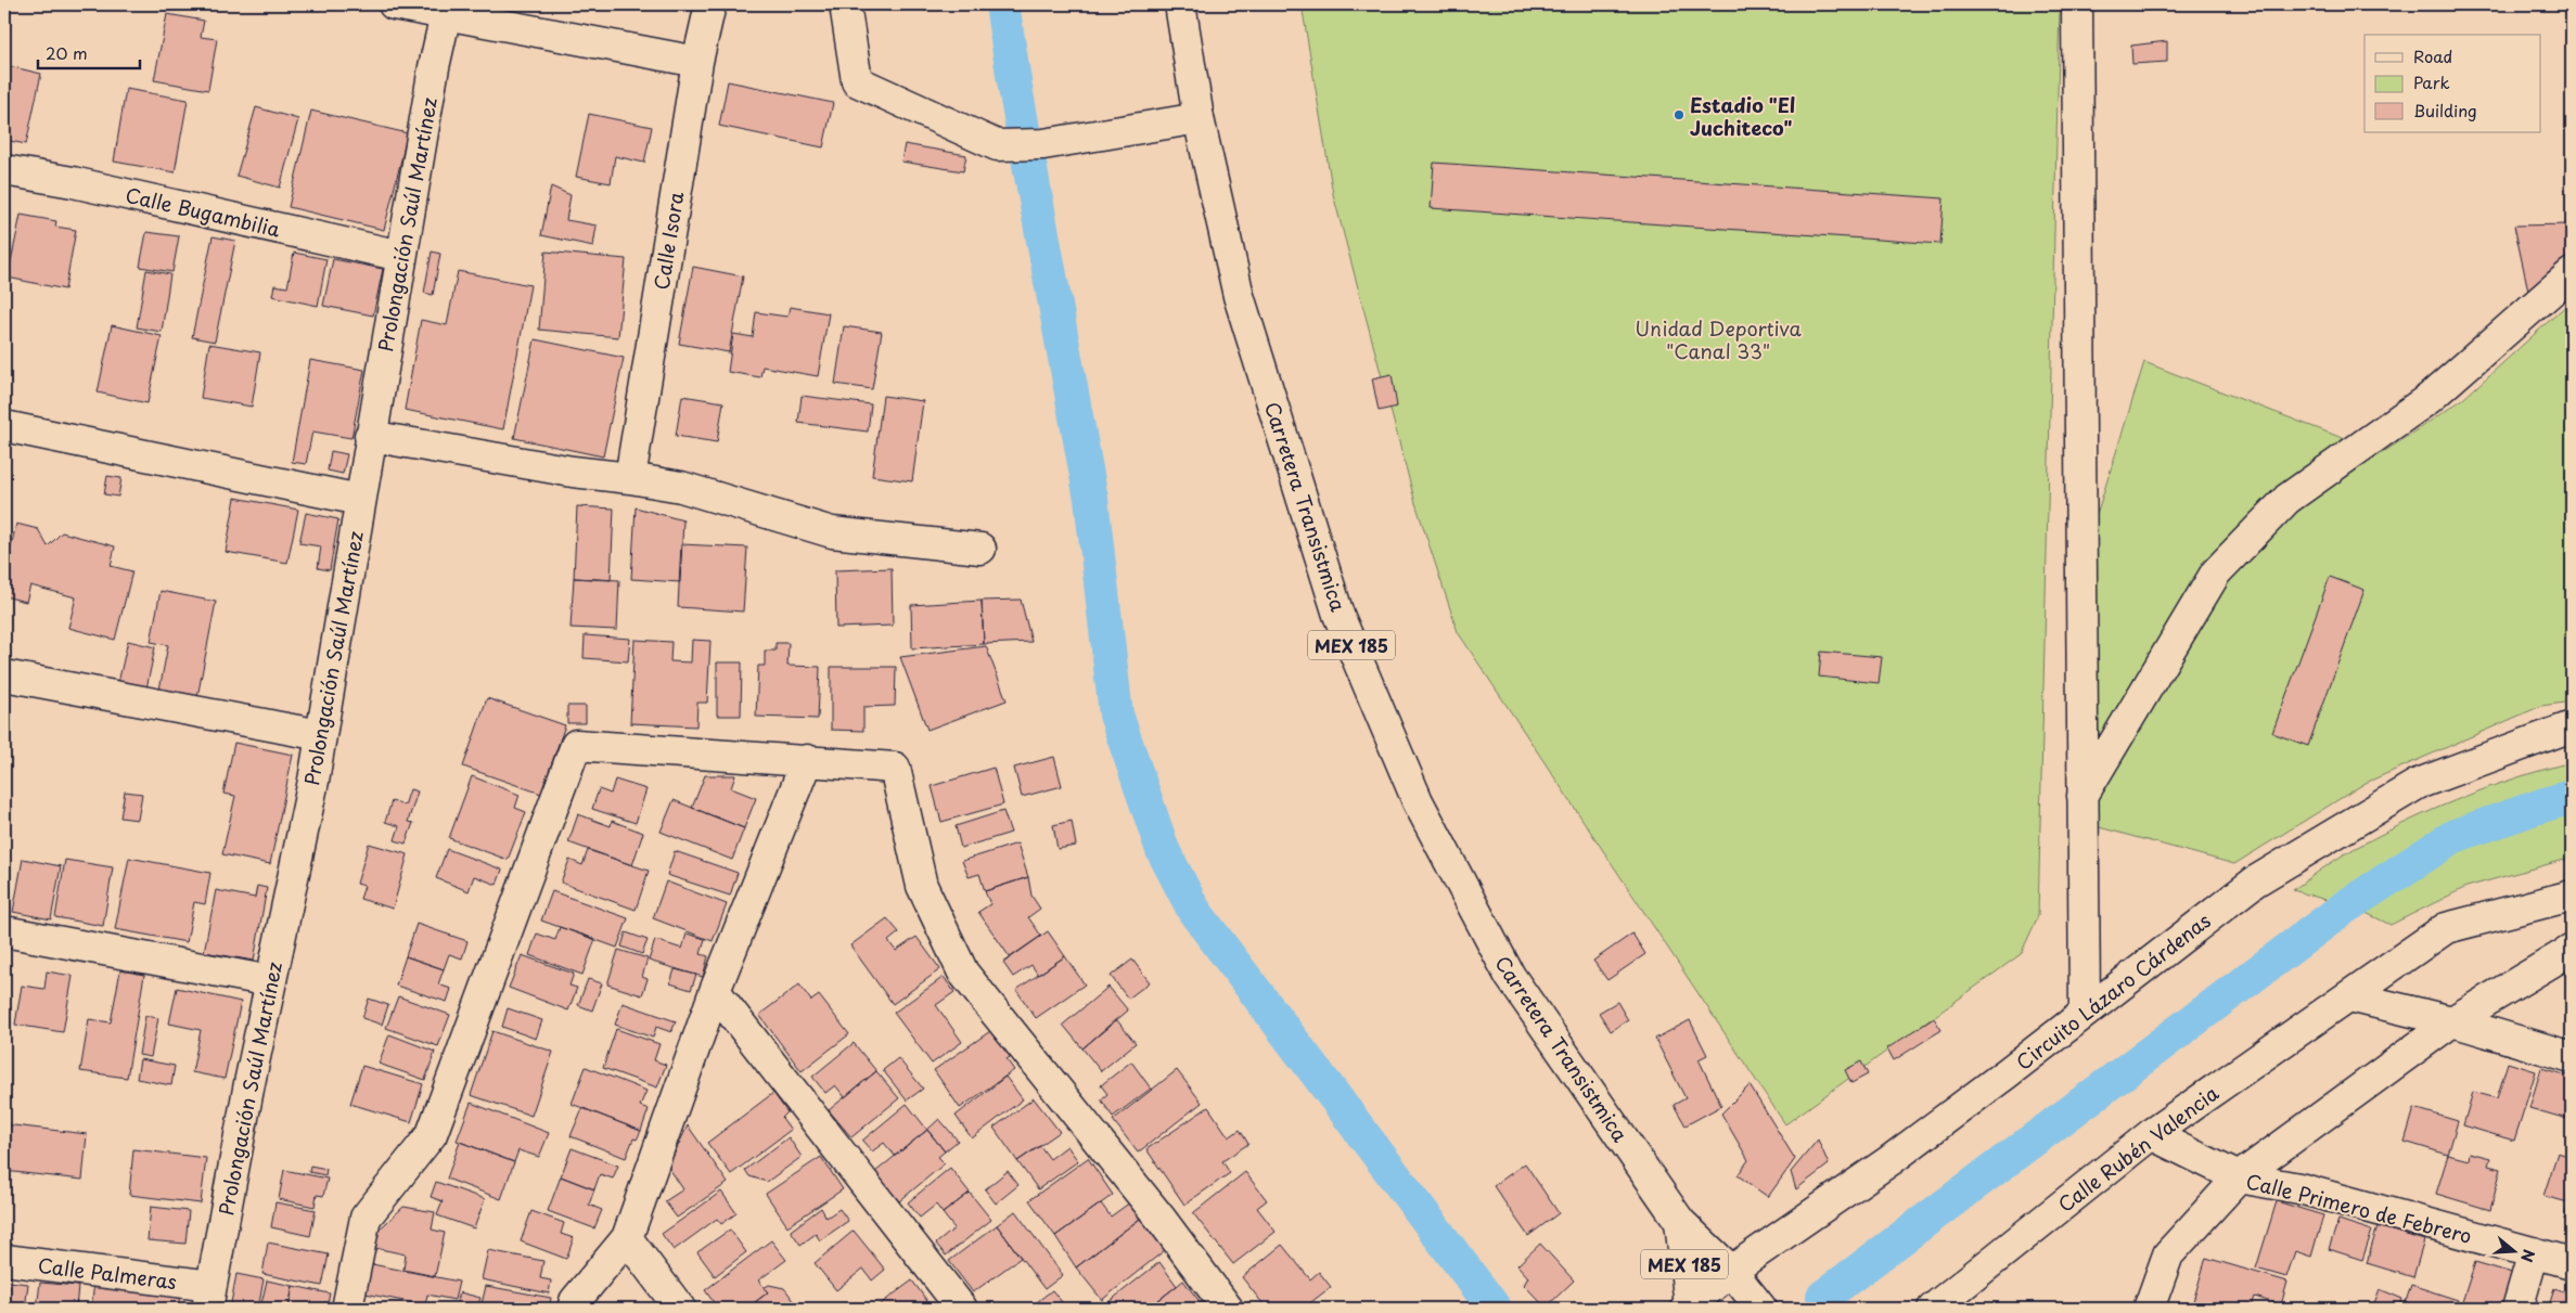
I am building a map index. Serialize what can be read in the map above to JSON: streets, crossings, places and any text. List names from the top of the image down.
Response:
{
  "streets": {
    "street": [
      "Calle Bugambilia",
      "Prolongación Saúl Martínez",
      "Calle Isora",
      "Carretera Transistmica",
      "MEX 185",
      "Circuito Lázaro Cárdenas",
      "Calle Rubén Valencia",
      "Calle Primero de Febrero",
      "Calle Palmeras"
    ]
  },
  "crossings": [
    ["Calle Bugambilia", "Prolongación Saúl Martínez"],
    ["Prolongación Saúl Martínez", "Calle Palmeras"],
    ["Carretera Transistmica", "MEX 185"],
    ["MEX 185", "Circuito Lázaro Cárdenas"],
    ["Calle Rubén Valencia", "Calle Primero de Febrero"]
  ],
  "parks": ["Unidad Deportiva \"Canal 33\""],
  "places": ["Estadio \"El Juchiteco\""],
  "legend": ["Road", "Park", "Building"],
  "scale_bar": "20 m",
  "north": "right"
}
